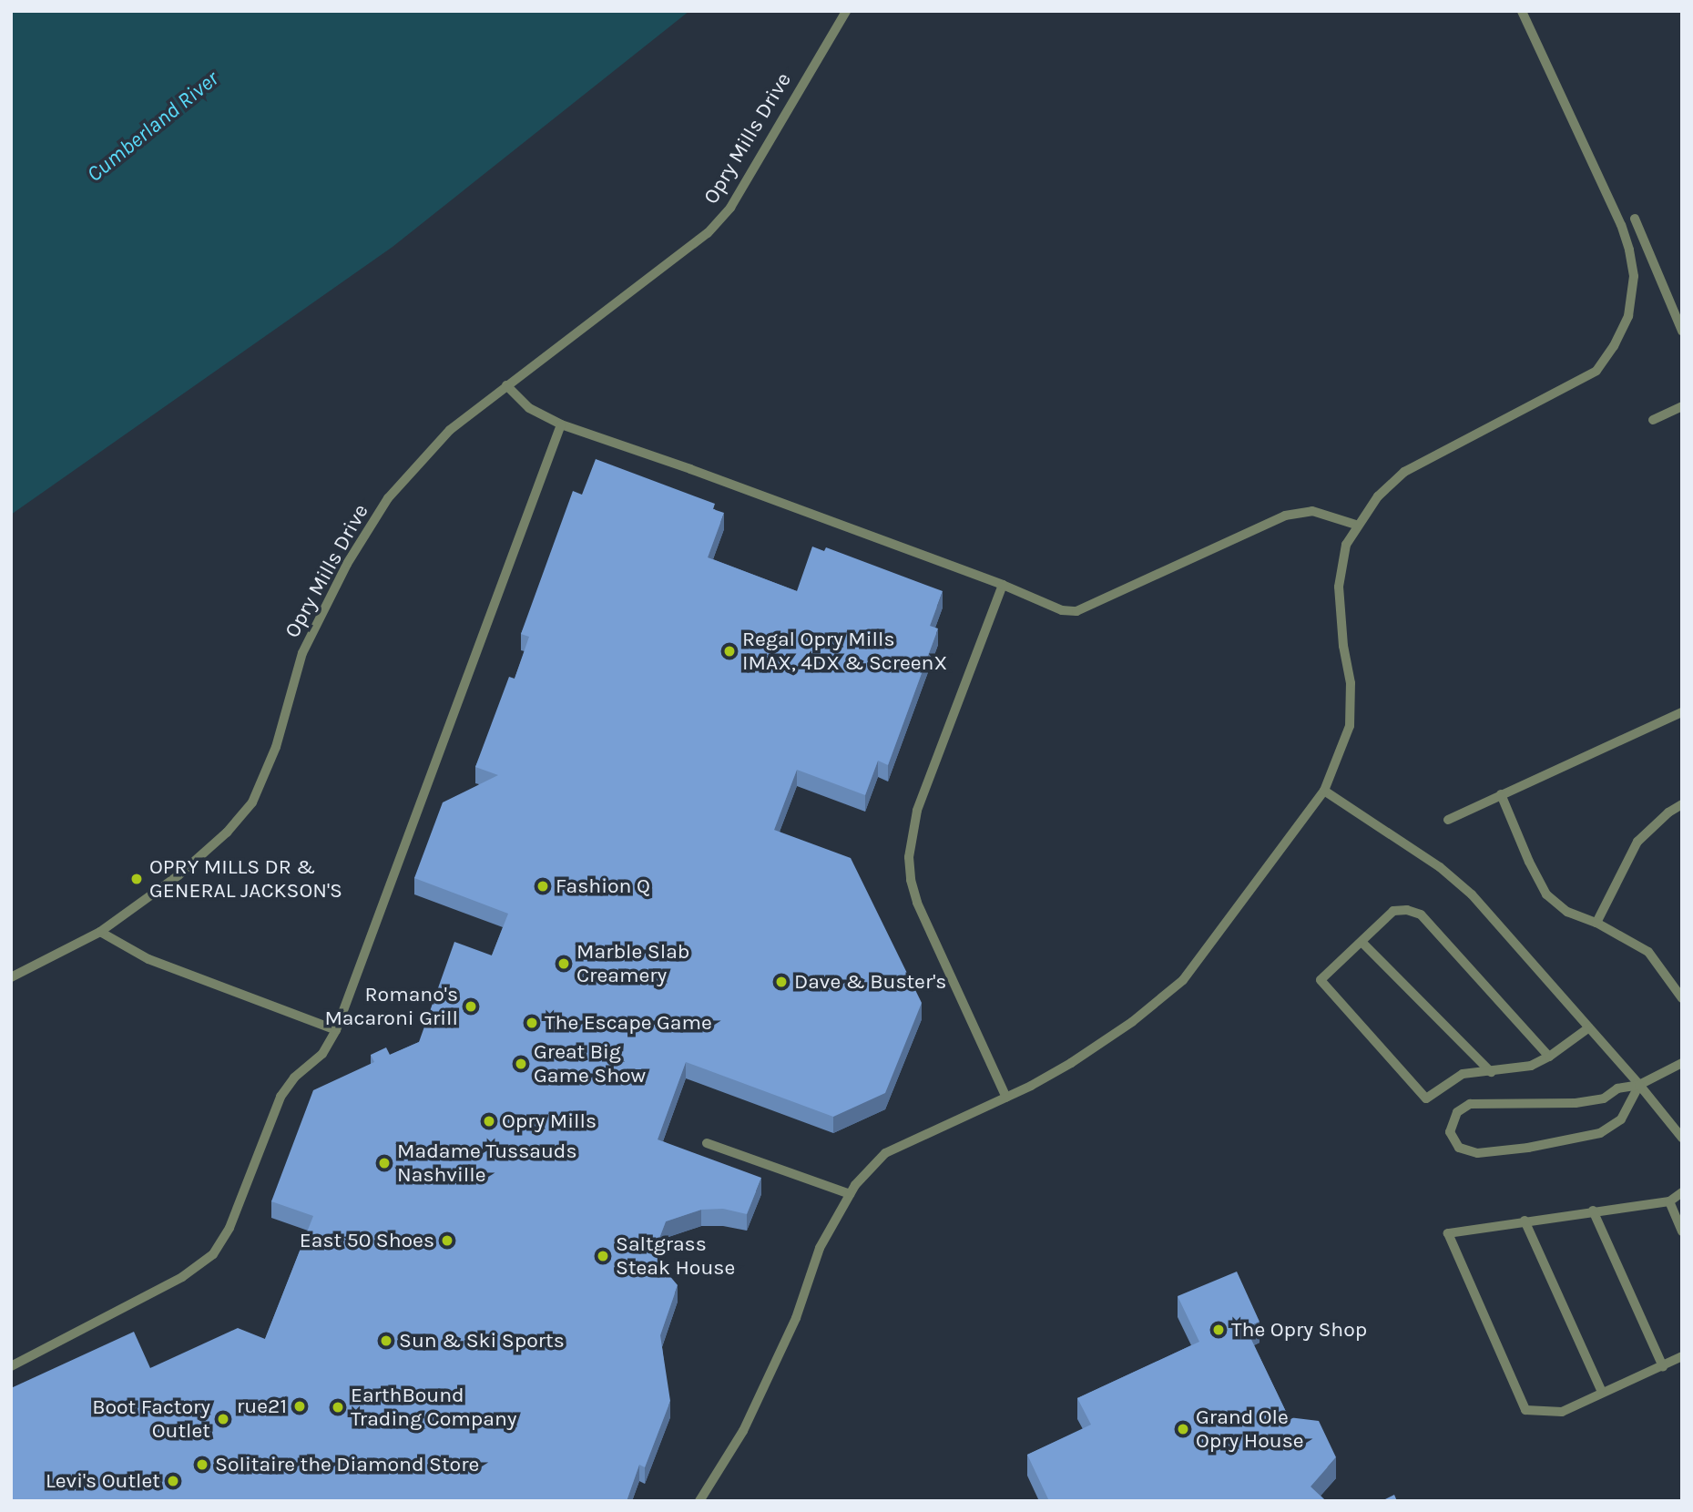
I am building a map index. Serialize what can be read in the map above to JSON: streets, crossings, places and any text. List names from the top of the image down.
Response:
{
  "streets": {
    "lane": ["Opry Mills Drive"]
  },
  "water": ["Cumberland River"],
  "places": [
    "Regal Opry Mills IMAX, 4DX & ScreenX",
    "OPRY MILLS DR & GENERAL JACKSON'S",
    "Fashion Q",
    "Marble Slab Creamery",
    "Dave & Buster's",
    "Romano's Macaroni Grill",
    "The Escape Game",
    "Great Big Game Show",
    "Opry Mills",
    "Madame Tussauds Nashville",
    "East 50 Shoes",
    "Saltgrass Steak House",
    "The Opry Shop",
    "Sun & Ski Sports",
    "rue21",
    "EarthBound Trading Company",
    "Boot Factory Outlet",
    "Grand Ole Opry House",
    "Solitaire the Diamond Store",
    "Levi's Outlet"
  ]
}
